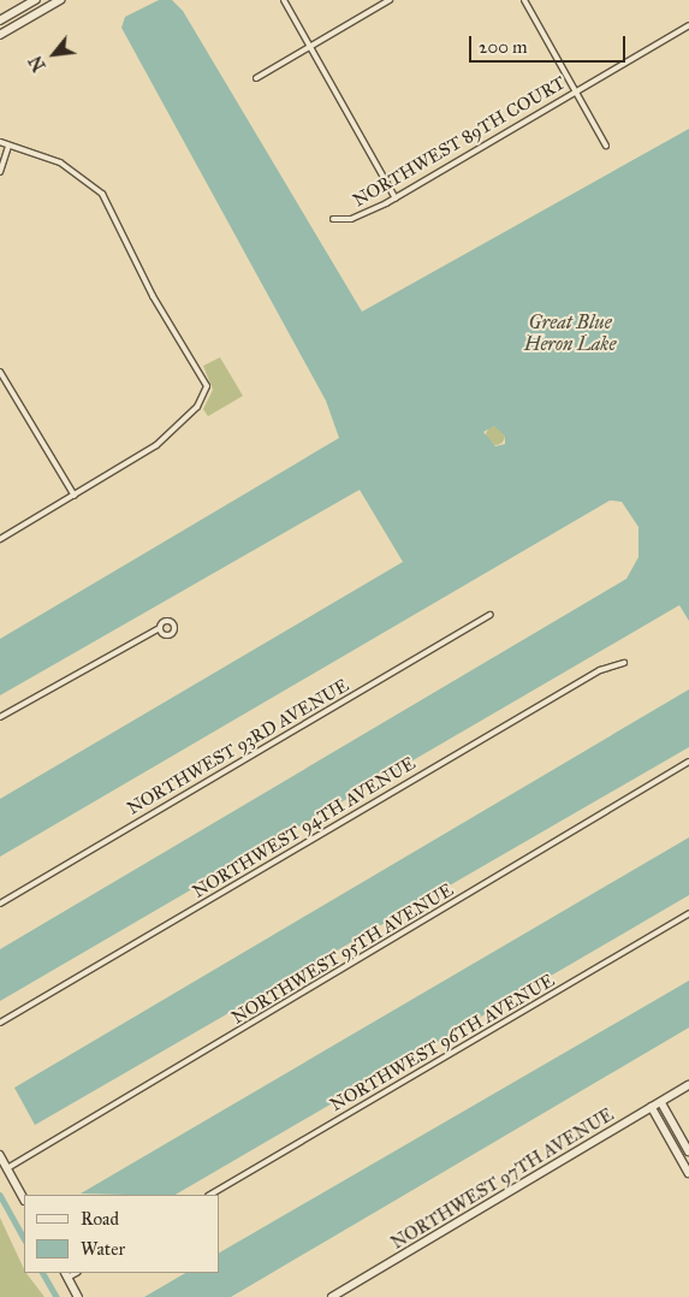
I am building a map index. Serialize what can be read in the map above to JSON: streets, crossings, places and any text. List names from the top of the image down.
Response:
{
  "streets": {
    "street": [
      "NORTHWEST 89TH COURT",
      "NORTHWEST 93RD AVENUE",
      "NORTHWEST 94TH AVENUE",
      "NORTHWEST 95TH AVENUE",
      "NORTHWEST 96TH AVENUE",
      "NORTHWEST 97TH AVENUE"
    ]
  },
  "water": ["Great Blue Heron Lake"],
  "legend": ["Road", "Water"],
  "scale_bar": "200 m",
  "north": "bottom left"
}
